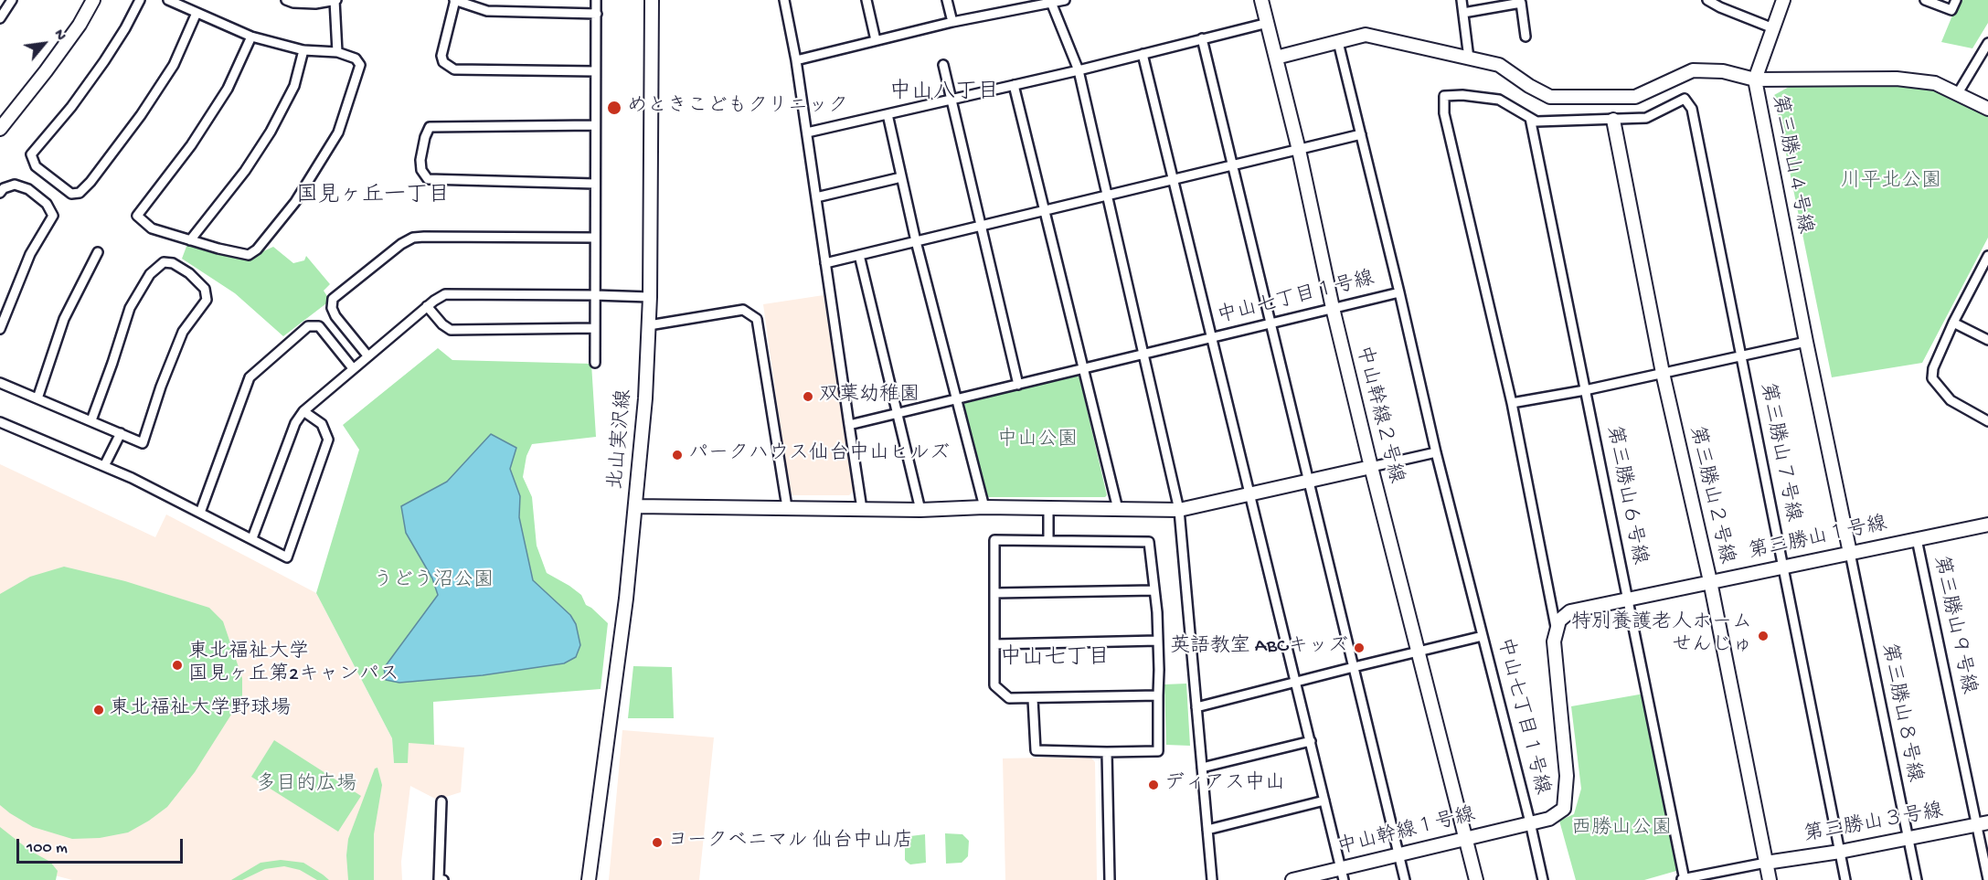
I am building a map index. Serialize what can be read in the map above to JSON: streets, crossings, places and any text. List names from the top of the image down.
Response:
{
  "streets": {
    "street": [
      "第三勝山４号線",
      "中山七丁目１号線",
      "中山幹線２号線",
      "北山実沢線",
      "第三勝山７号線",
      "第三勝山６号線",
      "第三勝山２号線",
      "第三勝山１号線",
      "第三勝山９号線",
      "第三勝山８号線",
      "第三勝山３号線",
      "中山幹線１号線"
    ]
  },
  "crossings": [
    ["第三勝山４号線", "中山幹線２号線"],
    ["第三勝山４号線", "第三勝山１号線"],
    ["第三勝山４号線", "第三勝山８号線"],
    ["中山七丁目１号線", "中山幹線２号線"],
    ["中山七丁目１号線", "中山幹線１号線"],
    ["中山幹線２号線", "中山幹線１号線"],
    ["第三勝山７号線", "第三勝山２号線"],
    ["第三勝山７号線", "第三勝山１号線"],
    ["第三勝山７号線", "第三勝山３号線"],
    ["第三勝山６号線", "第三勝山１号線"],
    ["第三勝山２号線", "第三勝山１号線"],
    ["第三勝山２号線", "第三勝山３号線"],
    ["第三勝山１号線", "第三勝山９号線"],
    ["第三勝山１号線", "第三勝山８号線"],
    ["第三勝山９号線", "第三勝山３号線"],
    ["第三勝山８号線", "第三勝山３号線"]
  ],
  "districts": ["中山八丁目", "国見ヶ丘一丁目", "中山七丁目"],
  "parks": [
    "川平北公園",
    "中山公園",
    "うどう沼公園",
    "多目的広場",
    "西勝山公園"
  ],
  "places": [
    "めときこどもクリニック",
    "双葉幼稚園",
    "パークハウス仙台中山ヒルズ",
    "特別養護老人ホーム せんじゅ",
    "英語教室 ABCキッズ",
    "東北福祉大学 国見ヶ丘第2キャンパス",
    "東北福祉大学野球場",
    "ディアス中山",
    "ヨークベニマル 仙台中山店"
  ],
  "scale_bar": "100 m",
  "north": "top right"
}
